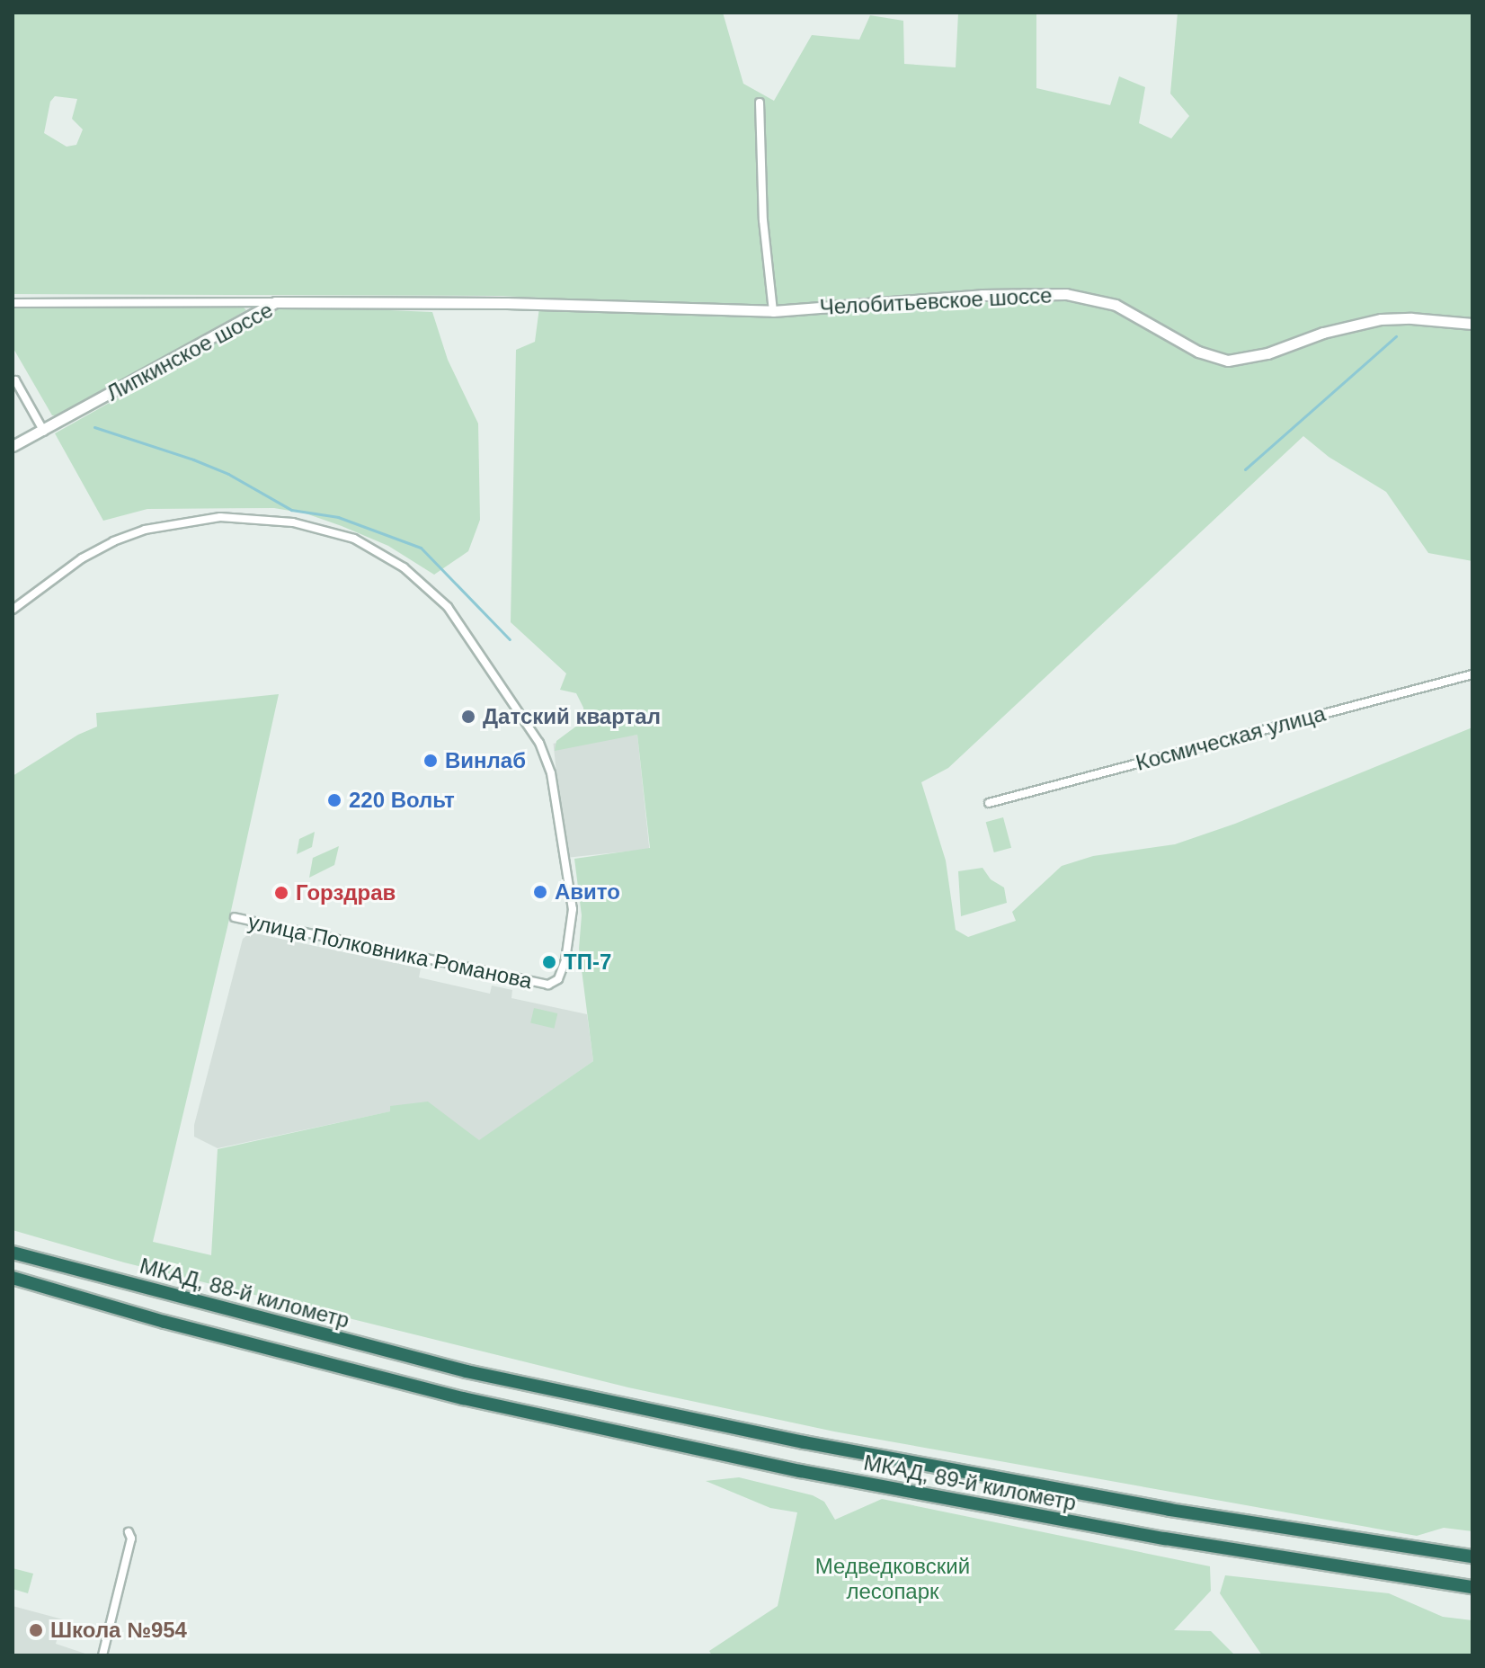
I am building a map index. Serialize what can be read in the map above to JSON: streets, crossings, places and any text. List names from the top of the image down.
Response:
{
  "streets": {
    "highway": ["МКАД, 88-й километр", "МКАД, 89-й километр"],
    "street": [
      "Челобитьевское шоссе",
      "Липкинское шоссе",
      "Космическая улица",
      "улица Полковника Романова"
    ]
  },
  "crossings": [
    ["Челобитьевское шоссе", "Липкинское шоссе"],
    ["МКАД, 88-й километр", "МКАД, 89-й километр"]
  ],
  "parks": ["Медведковский лесопарк"],
  "places": [
    "Датский квартал",
    "Винлаб",
    "220 Вольт",
    "Авито",
    "Горздрав",
    "ТП-7",
    "Школа №954"
  ]
}
